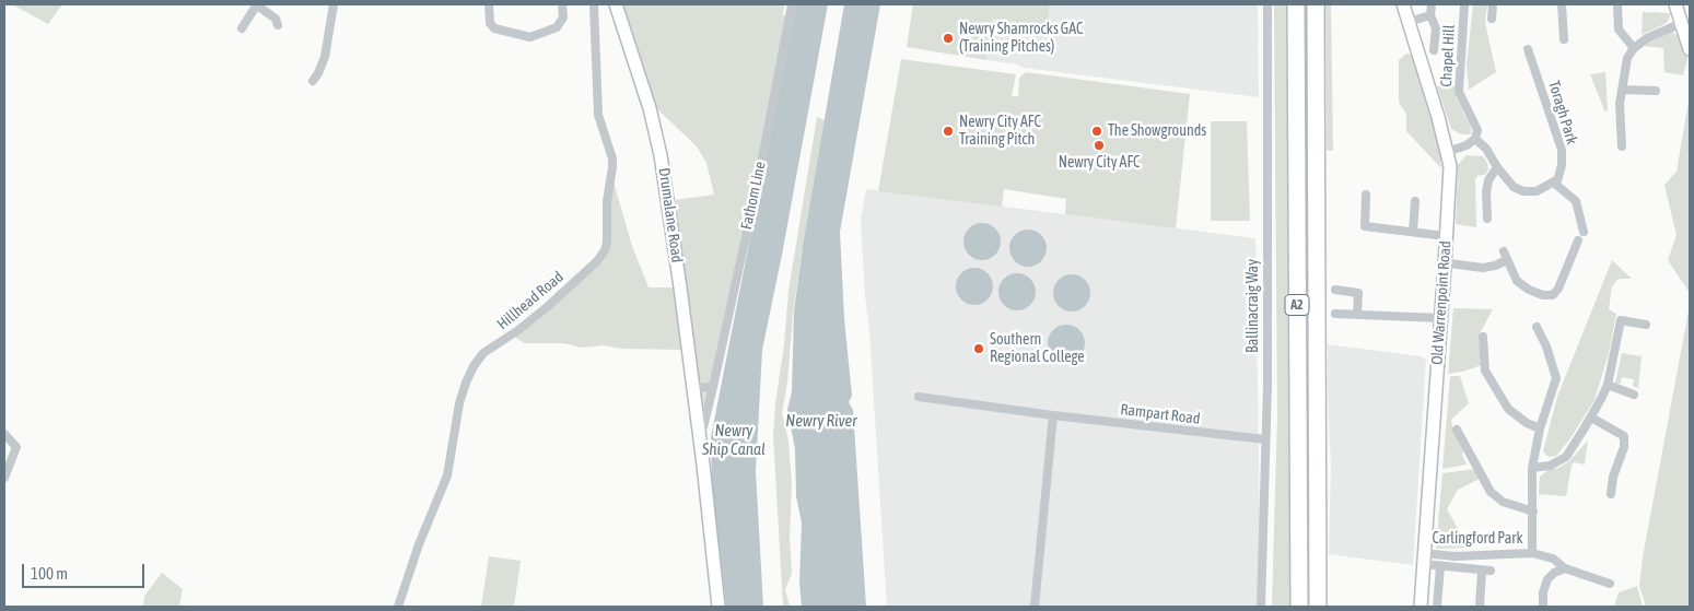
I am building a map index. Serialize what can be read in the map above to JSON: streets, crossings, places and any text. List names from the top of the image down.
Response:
{
  "streets": {
    "highway": ["A2"],
    "street": [
      "Chapel Hill",
      "Toragh Park",
      "Fathom Line",
      "Drumalane Road",
      "Hillhead Road",
      "Old Warrenpoint Road",
      "Ballinacraig Way",
      "Rampart Road",
      "Carlingford Park"
    ]
  },
  "crossings": [
    ["Fathom Line", "Drumalane Road"],
    ["Old Warrenpoint Road", "Carlingford Park"],
    ["Ballinacraig Way", "Rampart Road"]
  ],
  "water": ["Newry River", "Newry Ship Canal"],
  "places": [
    "Newry Shamrocks GAC (Training Pitches)",
    "Newry City AFC Training Pitch",
    "The Showgrounds",
    "Newry City AFC",
    "Southern Regional College"
  ],
  "scale_bar": "100 m"
}
